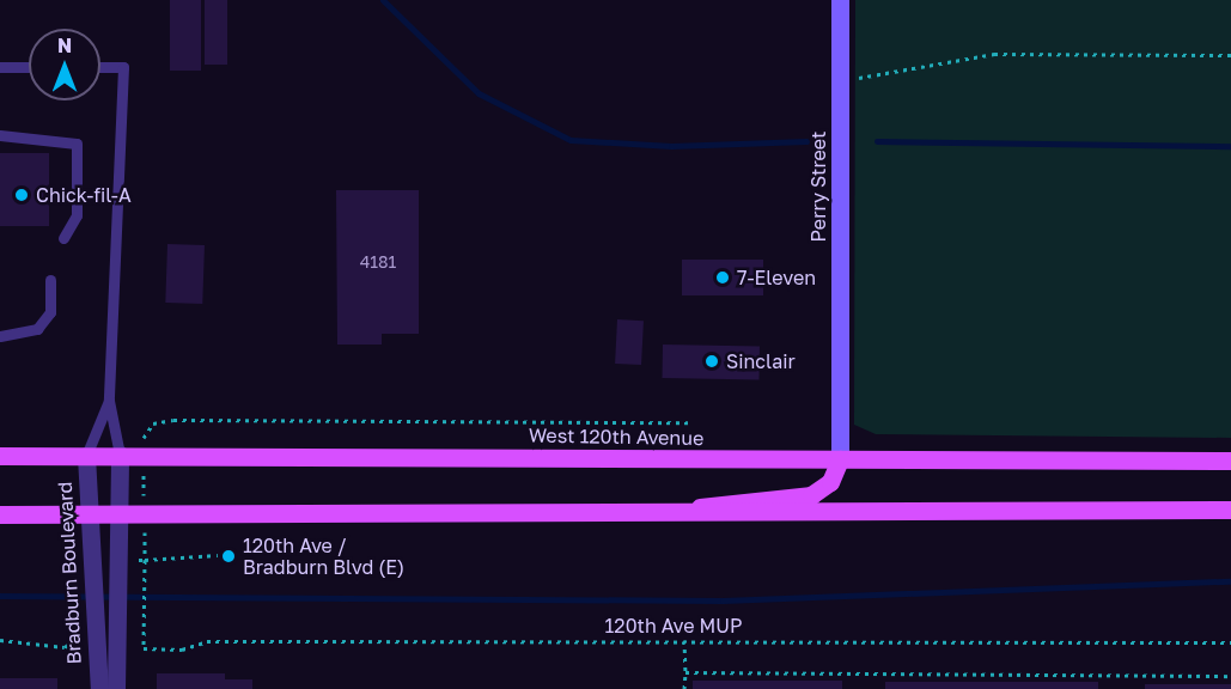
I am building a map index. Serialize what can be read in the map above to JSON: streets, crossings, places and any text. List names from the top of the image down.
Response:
{
  "streets": {
    "main road": ["West 120th Avenue"],
    "street": ["Perry Street", "Bradburn Boulevard"],
    "path": ["120th Ave MUP"]
  },
  "crossings": [
    ["Perry Street", "West 120th Avenue"],
    ["West 120th Avenue", "Bradburn Boulevard"]
  ],
  "places": [
    "Chick-fil-A",
    "7-Eleven",
    "Sinclair",
    "120th Ave / Bradburn Blvd (E)"
  ],
  "house_numbers": ["4181"],
  "north": "top"
}
